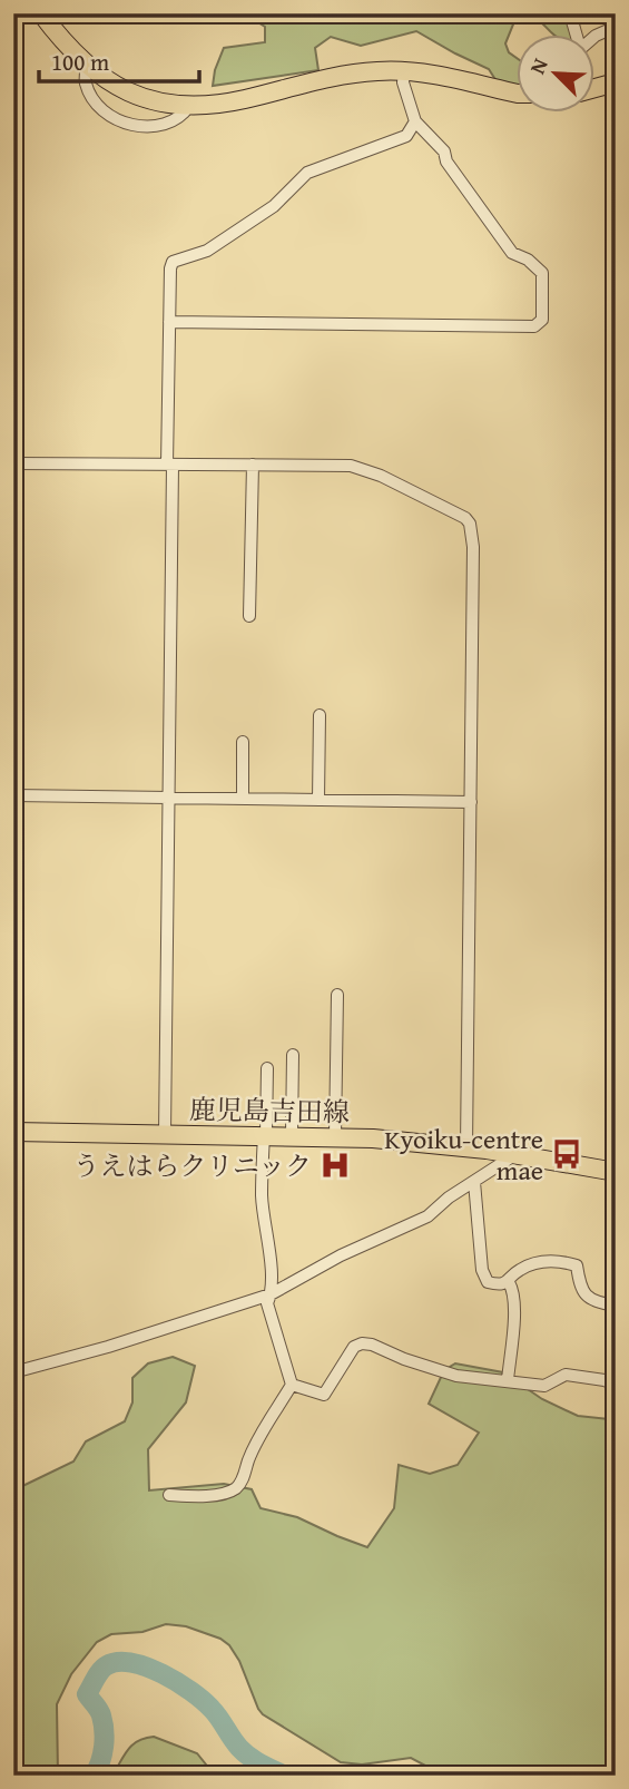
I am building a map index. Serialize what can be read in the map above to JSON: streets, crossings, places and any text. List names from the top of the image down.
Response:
{
  "streets": {
    "main road": ["鹿児島吉田線"]
  },
  "places": {
    "bus stop": ["Kyoiku-centre mae"],
    "hospital": ["うえはらクリニック"]
  },
  "scale_bar": "100 m",
  "north": "top left"
}
